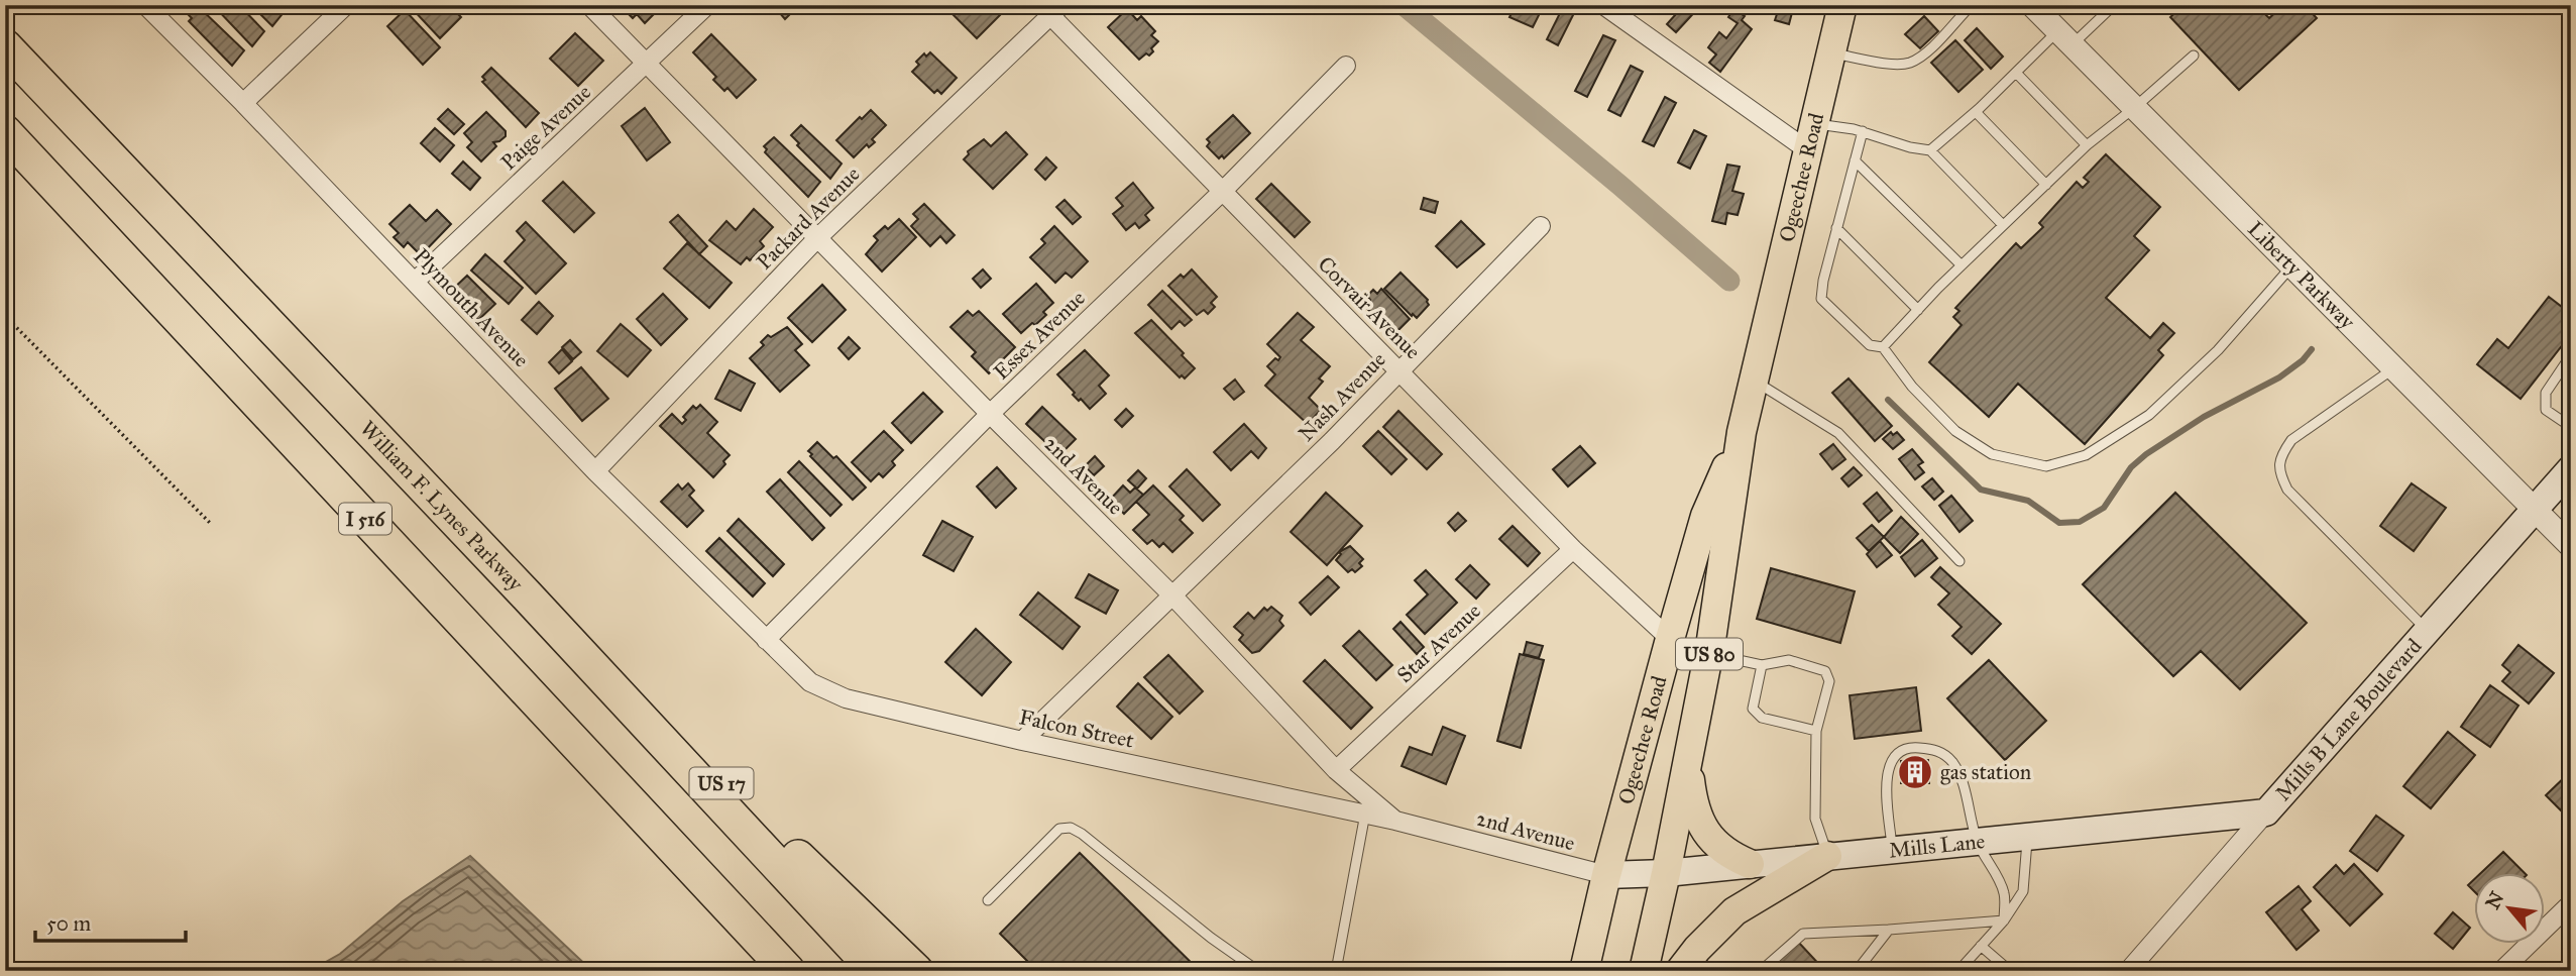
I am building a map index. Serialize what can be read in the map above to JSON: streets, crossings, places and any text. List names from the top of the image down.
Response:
{
  "streets": {
    "highway": ["William F. Lynes Parkway", "I 516", "US 17"],
    "main road": [
      "Ogeechee Road",
      "US 80",
      "Mills B Lane Boulevard",
      "Mills Lane"
    ],
    "street": [
      "Paige Avenue",
      "Packard Avenue",
      "Liberty Parkway",
      "Plymouth Avenue",
      "Corvair Avenue",
      "Essex Avenue",
      "Nash Avenue",
      "2nd Avenue",
      "Star Avenue",
      "Falcon Street"
    ]
  },
  "crossings": [
    ["Paige Avenue", "Plymouth Avenue"],
    ["Paige Avenue", "2nd Avenue"],
    ["Ogeechee Road", "Corvair Avenue"],
    ["Ogeechee Road", "2nd Avenue"],
    ["Ogeechee Road", "Mills Lane"],
    ["Packard Avenue", "Plymouth Avenue"],
    ["Packard Avenue", "Corvair Avenue"],
    ["Packard Avenue", "2nd Avenue"],
    ["Liberty Parkway", "Mills B Lane Boulevard"],
    ["Plymouth Avenue", "Essex Avenue"],
    ["Plymouth Avenue", "Falcon Street"],
    ["Corvair Avenue", "Essex Avenue"],
    ["Corvair Avenue", "Nash Avenue"],
    ["Corvair Avenue", "Star Avenue"],
    ["Essex Avenue", "2nd Avenue"],
    ["Essex Avenue", "Falcon Street"],
    ["Nash Avenue", "2nd Avenue"],
    ["Nash Avenue", "Falcon Street"],
    ["2nd Avenue", "Star Avenue"],
    ["2nd Avenue", "Falcon Street"],
    ["2nd Avenue", "Mills Lane"],
    ["William F. Lynes Parkway", "US 17"],
    ["Mills B Lane Boulevard", "Mills Lane"]
  ],
  "places": {
    "building": ["gas station"]
  },
  "scale_bar": "50 m",
  "north": "top left"
}
